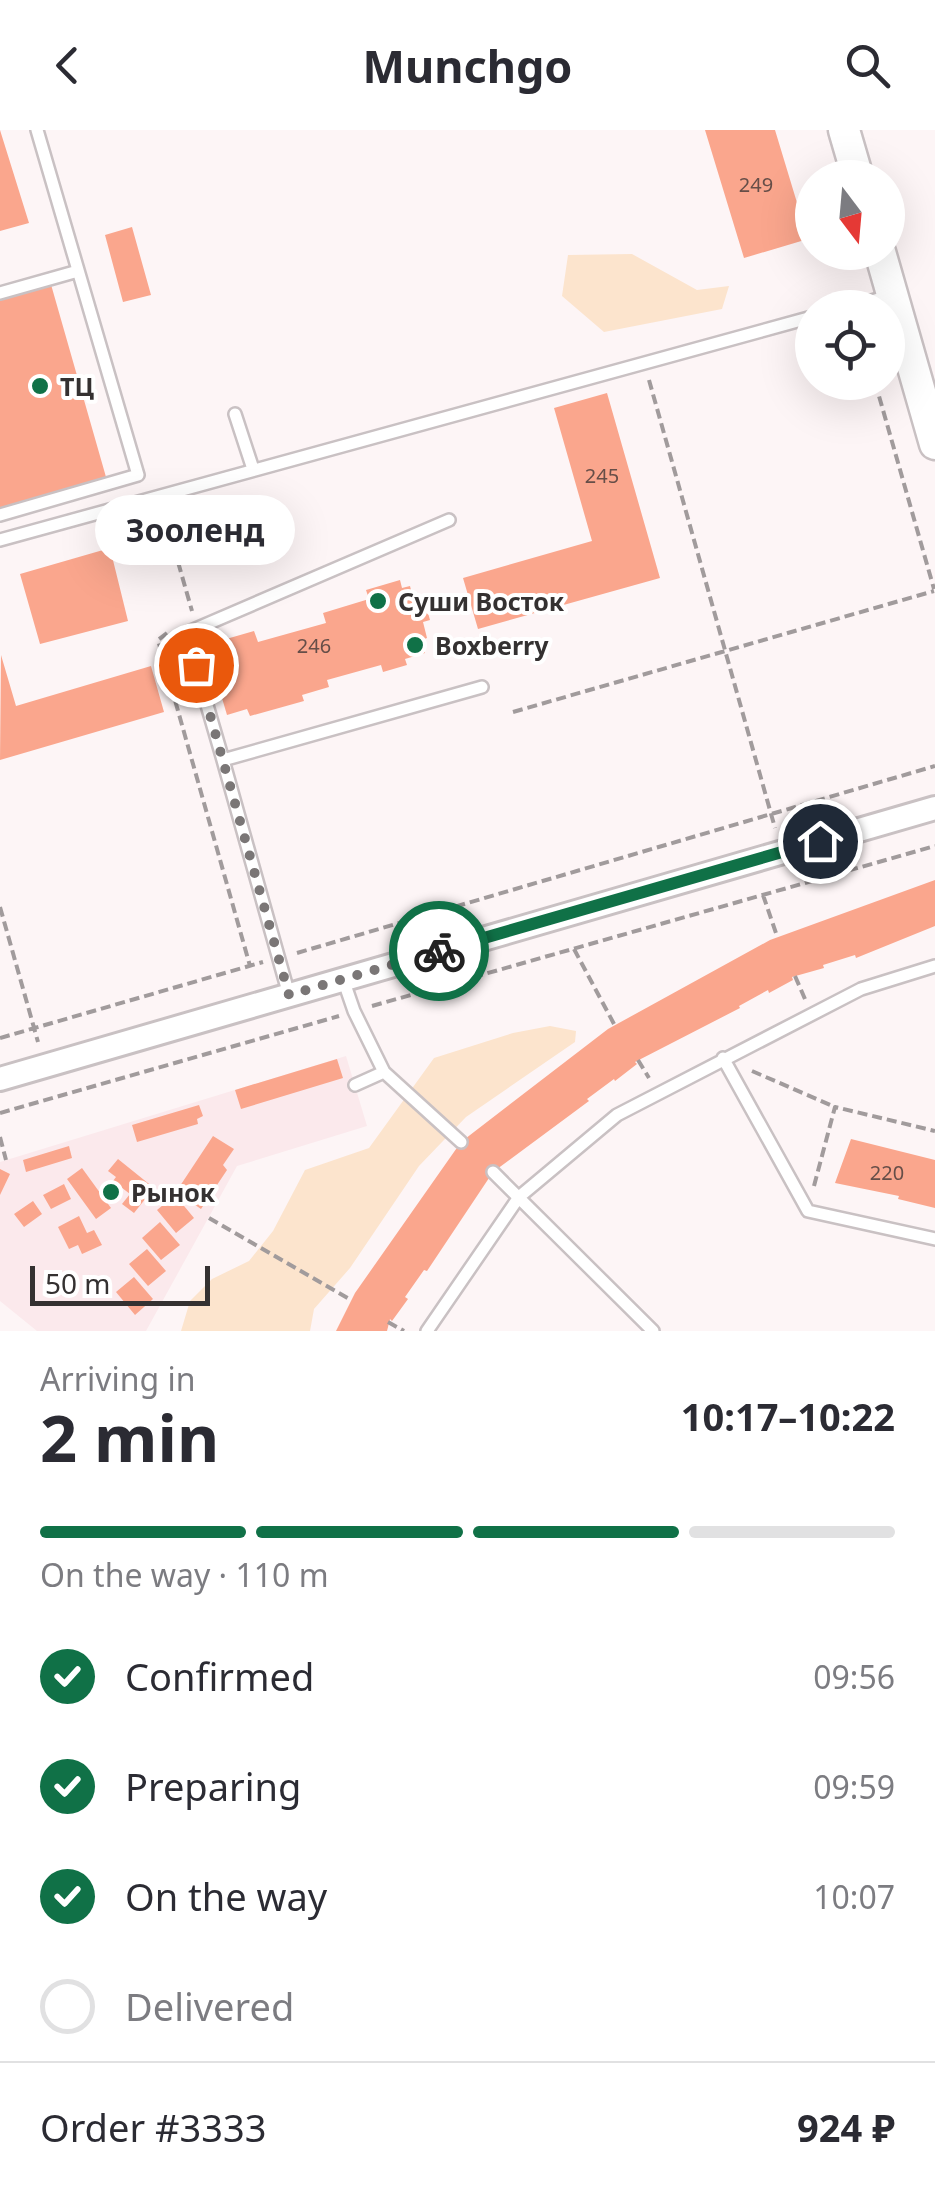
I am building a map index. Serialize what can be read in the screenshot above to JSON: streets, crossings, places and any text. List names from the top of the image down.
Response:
{
  "places": [
    "ТЦ",
    "Суши Восток",
    "Boxberry",
    "Зооленд",
    "Рынок"
  ],
  "house_numbers": [
    "249",
    "245",
    "246",
    "220"
  ],
  "scale_bar": "50 m",
  "north": "bottom",
  "page": {
    "header": "Munchgo",
    "bubble": "Зооленд",
    "scale": "50 m",
    "heading": ["2 min", "Arriving in", "10:17–10:22"],
    "panel": ["Order #3333", "924 ₽"],
    "bar": "On the way · 110 m",
    "list": [
      ["Confirmed", "09:56"],
      ["Preparing", "09:59"],
      ["On the way", "10:07"],
      "Delivered"
    ]
  }
}
